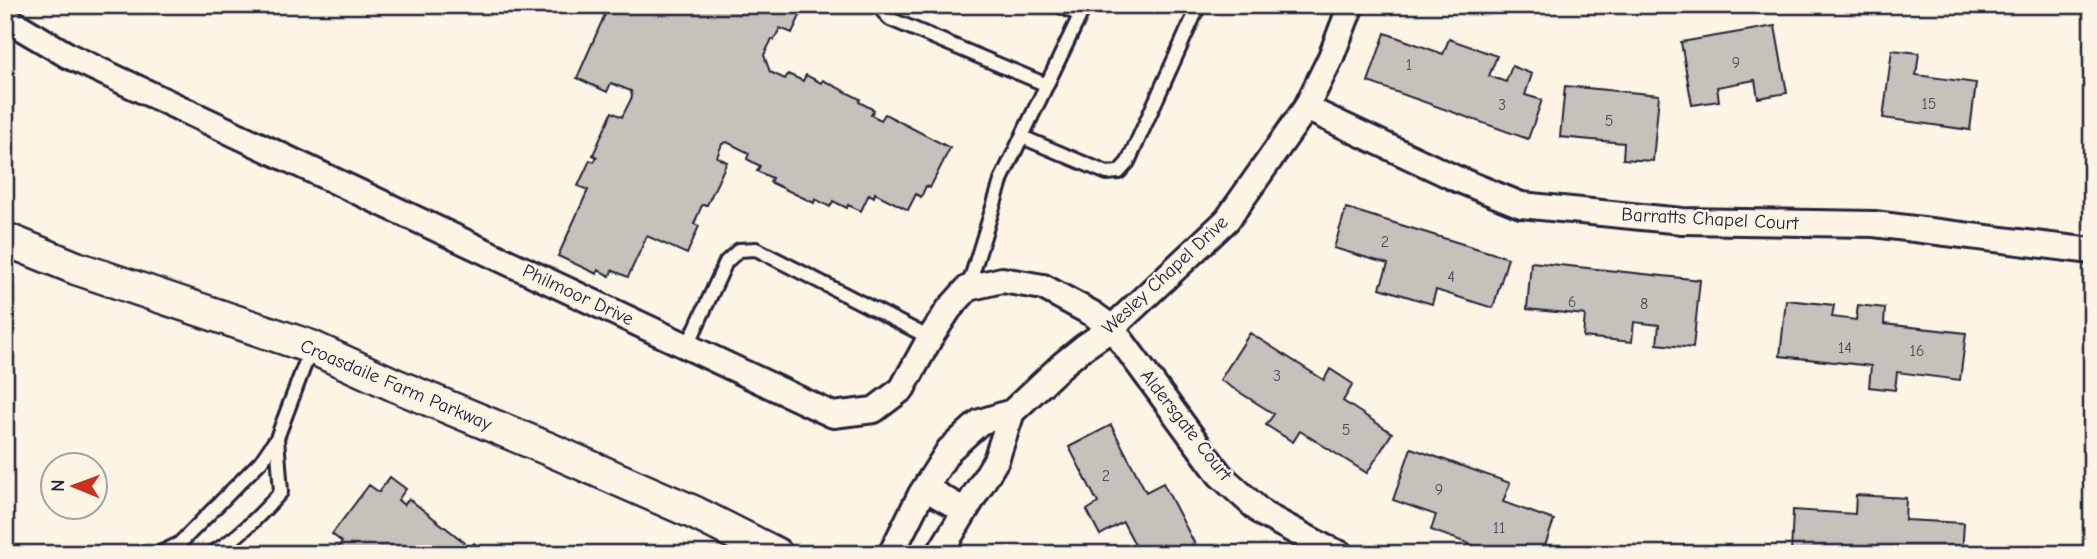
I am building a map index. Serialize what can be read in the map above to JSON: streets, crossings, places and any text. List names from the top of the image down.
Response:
{
  "streets": {
    "street": [
      "Barratts Chapel Court",
      "Wesley Chapel Drive",
      "Philmoor Drive",
      "Croasdaile Farm Parkway",
      "Aldersgate Court"
    ]
  },
  "crossings": [
    ["Barratts Chapel Court", "Wesley Chapel Drive"],
    ["Wesley Chapel Drive", "Aldersgate Court"]
  ],
  "house_numbers": [
    "9",
    "1",
    "15",
    "3",
    "5",
    "2",
    "4",
    "6",
    "8",
    "14",
    "16",
    "3",
    "5",
    "2",
    "9",
    "11"
  ],
  "north": "left"
}
